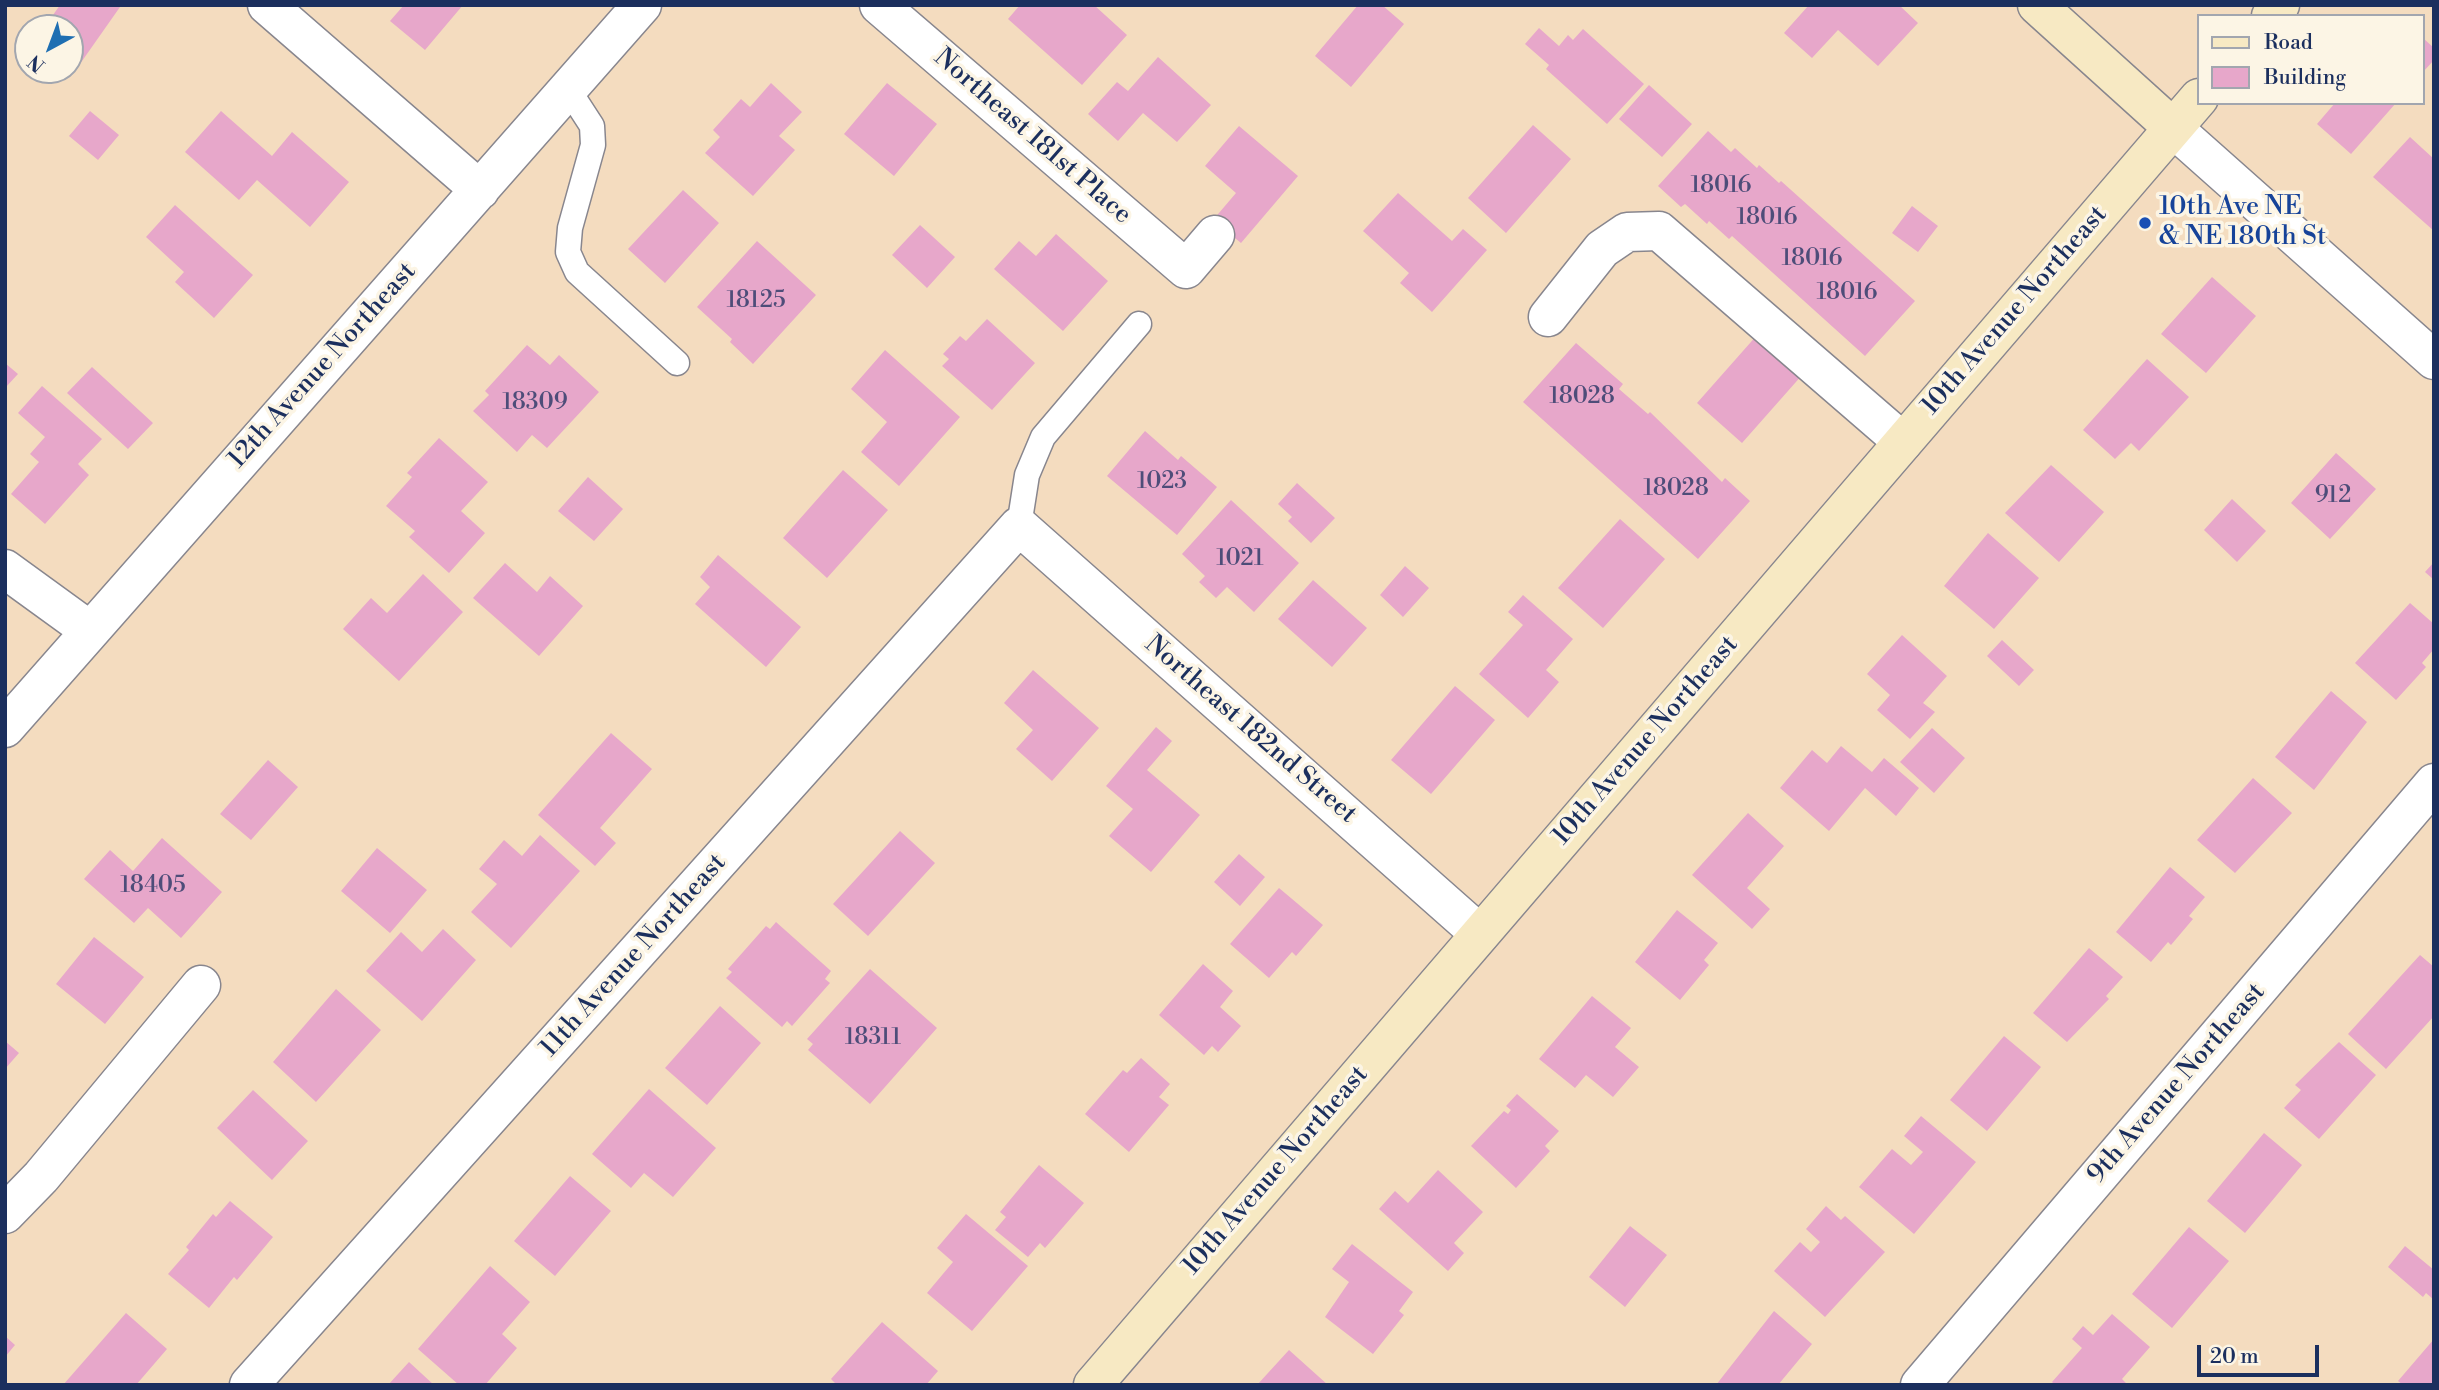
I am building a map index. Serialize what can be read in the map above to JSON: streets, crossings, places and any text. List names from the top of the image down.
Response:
{
  "streets": {
    "street": [
      "Northeast 181st Place",
      "10th Avenue Northeast",
      "12th Avenue Northeast",
      "Northeast 182nd Street",
      "11th Avenue Northeast",
      "9th Avenue Northeast"
    ]
  },
  "crossings": [
    ["10th Avenue Northeast", "Northeast 182nd Street"],
    ["Northeast 182nd Street", "11th Avenue Northeast"]
  ],
  "places": ["10th Ave NE & NE 180th St"],
  "house_numbers": [
    "18016",
    "18016",
    "18016",
    "18016",
    "18125",
    "18028",
    "18309",
    "1023",
    "18028",
    "912",
    "1021",
    "18405",
    "18311"
  ],
  "legend": ["Road", "Building"],
  "scale_bar": "20 m",
  "north": "bottom left"
}
